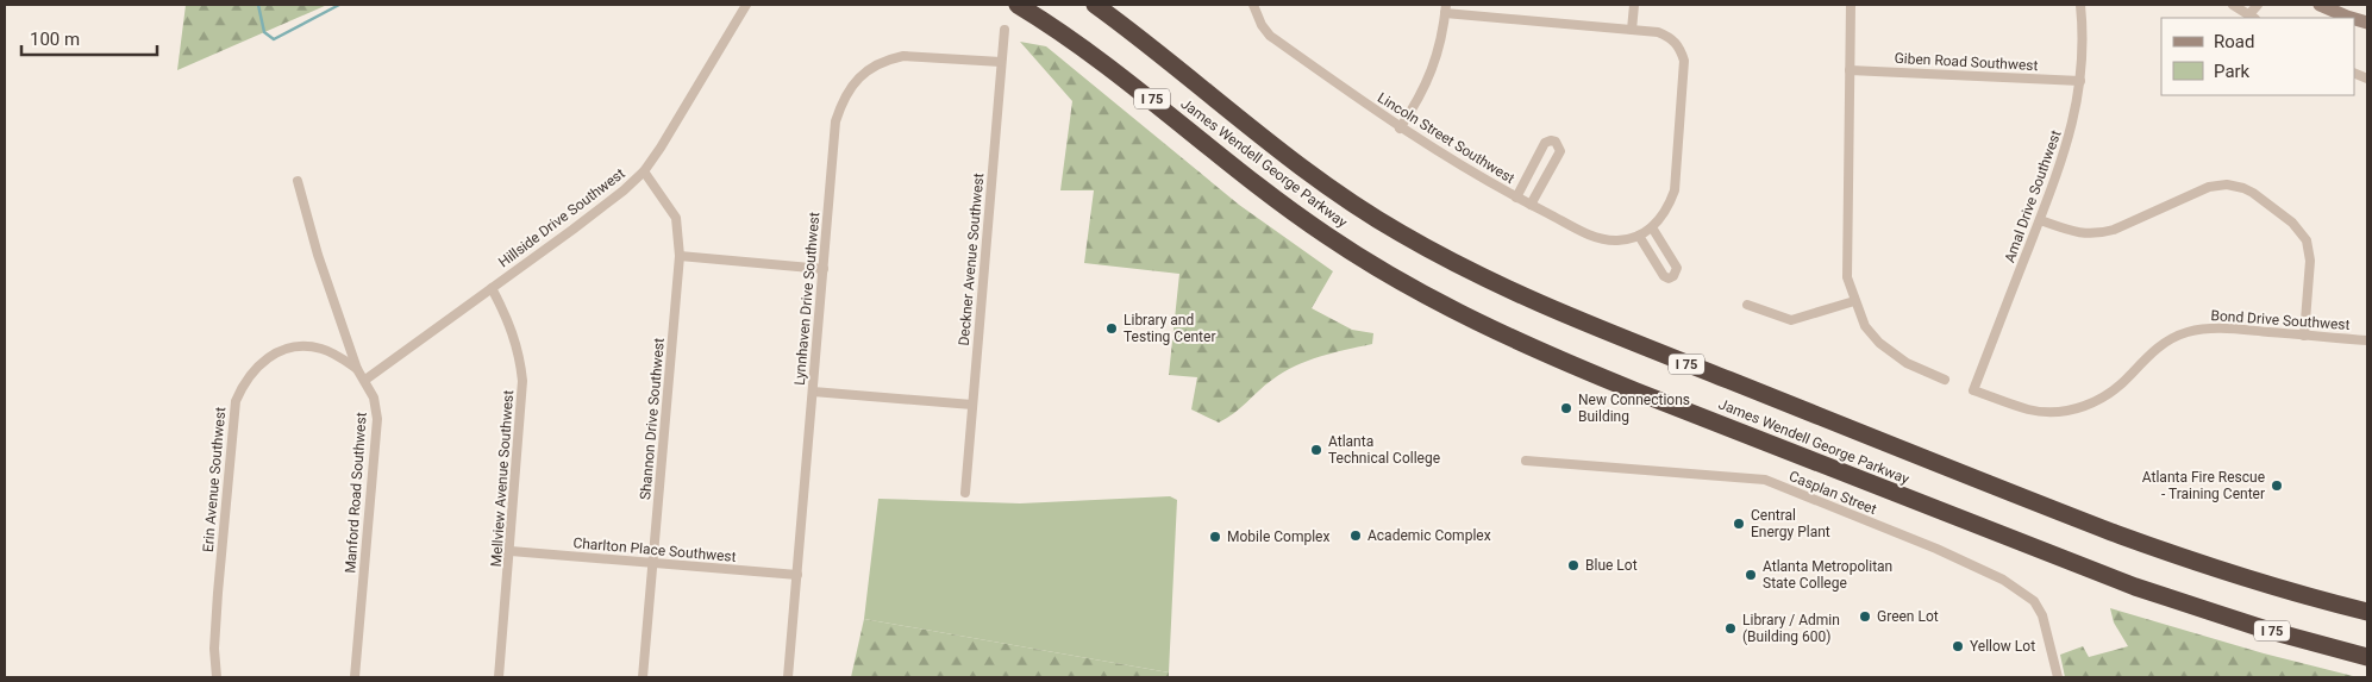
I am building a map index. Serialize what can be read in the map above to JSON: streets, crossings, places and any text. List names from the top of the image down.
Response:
{
  "streets": {
    "highway": ["I 75", "James Wendell George Parkway"],
    "street": [
      "Giben Road Southwest",
      "Lincoln Street Southwest",
      "Amal Drive Southwest",
      "Hillside Drive Southwest",
      "Deckner Avenue Southwest",
      "Lynnhaven Drive Southwest",
      "Bond Drive Southwest",
      "Shannon Drive Southwest",
      "Mellview Avenue Southwest",
      "Erin Avenue Southwest",
      "Manford Road Southwest",
      "Casplan Street",
      "Charlton Place Southwest"
    ]
  },
  "crossings": [
    ["Giben Road Southwest", "Amal Drive Southwest"],
    ["Amal Drive Southwest", "Bond Drive Southwest"],
    ["Hillside Drive Southwest", "Shannon Drive Southwest"],
    ["Hillside Drive Southwest", "Mellview Avenue Southwest"],
    ["Hillside Drive Southwest", "Manford Road Southwest"],
    ["Deckner Avenue Southwest", "Lynnhaven Drive Southwest"],
    ["Lynnhaven Drive Southwest", "Charlton Place Southwest"],
    ["Shannon Drive Southwest", "Charlton Place Southwest"],
    ["Mellview Avenue Southwest", "Charlton Place Southwest"],
    ["Erin Avenue Southwest", "Manford Road Southwest"]
  ],
  "places": [
    "Library and Testing Center",
    "New Connections Building",
    "Atlanta Technical College",
    "Atlanta Fire Rescue - Training Center",
    "Central Energy Plant",
    "Academic Complex",
    "Mobile Complex",
    "Blue Lot",
    "Atlanta Metropolitan State College",
    "Green Lot",
    "Library / Admin (Building 600)",
    "Yellow Lot"
  ],
  "legend": ["Road", "Park"],
  "scale_bar": "100 m"
}
